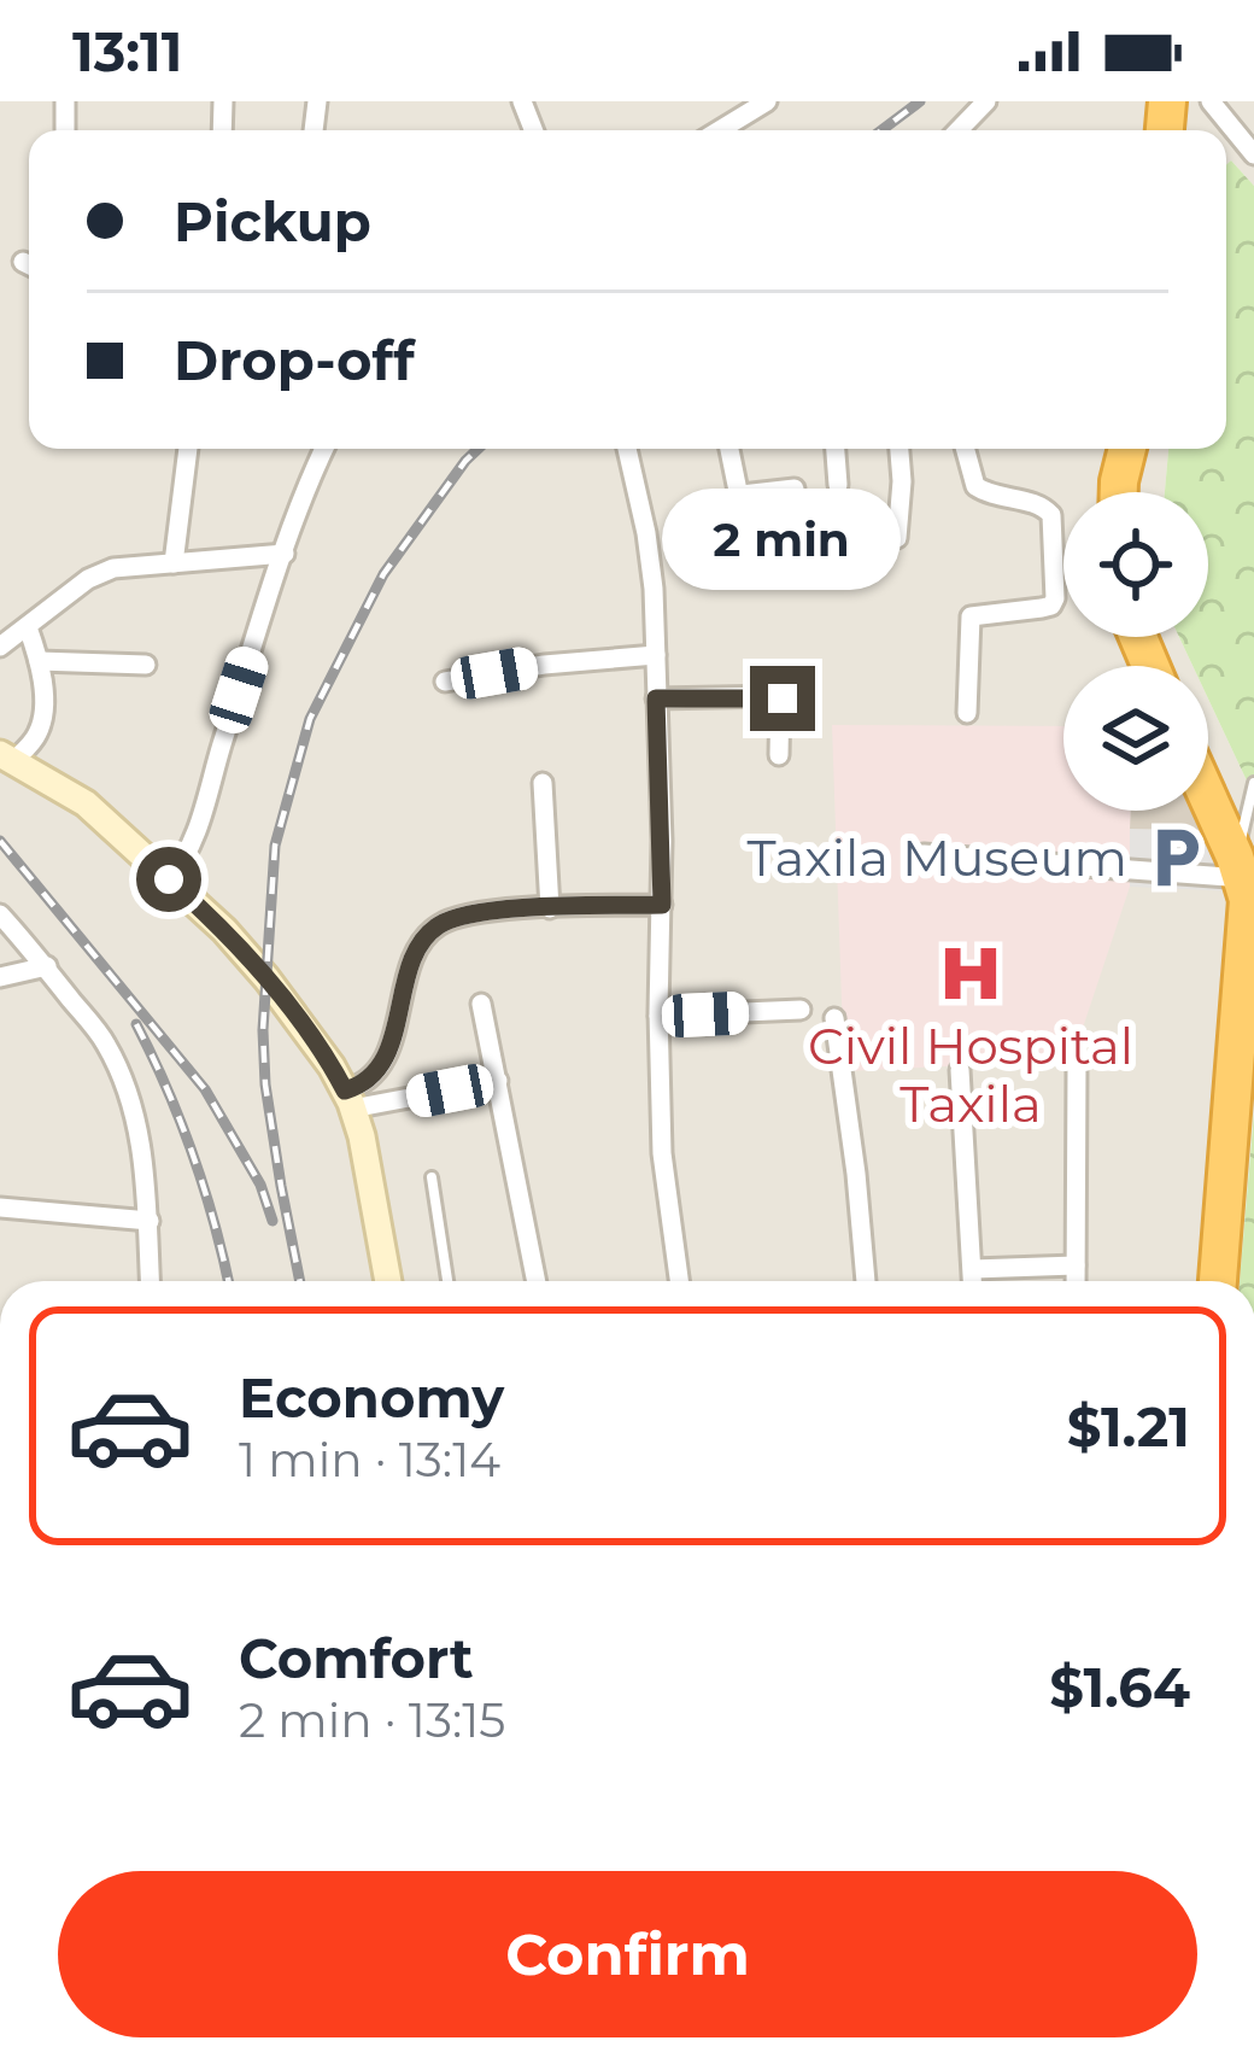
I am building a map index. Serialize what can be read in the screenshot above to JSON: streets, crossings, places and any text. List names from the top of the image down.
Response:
{
  "places": {
    "parking": ["Taxila Museum"],
    "hospital": ["Civil Hospital Taxila"]
  },
  "page": {
    "status": "13:11",
    "banner": ["Pickup", "Drop-off"],
    "bubble": "2 min",
    "list": [
      {
        "name": "Economy",
        "note": "1 min · 13:14",
        "value": "$1.21"
      },
      {
        "name": "Comfort",
        "note": "2 min · 13:15",
        "value": "$1.64"
      }
    ],
    "buttons": "Confirm"
  }
}
